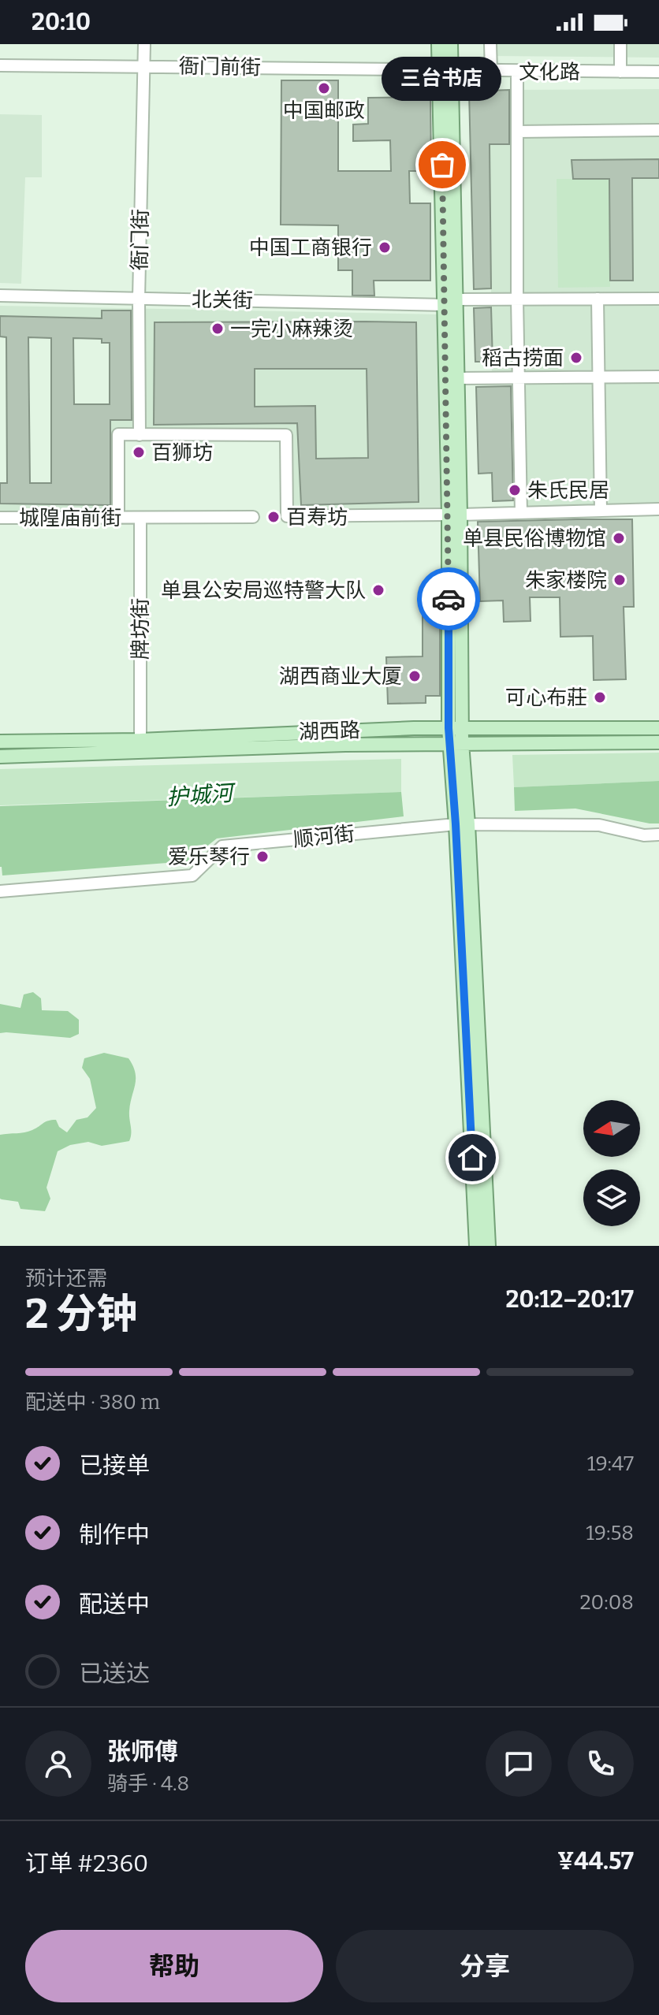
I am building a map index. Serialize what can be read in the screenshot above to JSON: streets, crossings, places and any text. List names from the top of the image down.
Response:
{
  "streets": {
    "main road": ["湖西路"],
    "street": [
      "衙门前街",
      "文化路",
      "衙门街",
      "北关街",
      "城隍庙前街",
      "牌坊街",
      "顺河街"
    ]
  },
  "crossings": [
    ["衙门前街", "文化路"],
    ["衙门前街", "衙门街"],
    ["衙门街", "北关街"],
    ["城隍庙前街", "牌坊街"],
    ["牌坊街", "湖西路"]
  ],
  "water": ["护城河"],
  "places": [
    "中国邮政",
    "三台书店",
    "中国工商银行",
    "一完小麻辣烫",
    "稻古捞面",
    "百狮坊",
    "朱氏民居",
    "百寿坊",
    "单县民俗博物馆",
    "朱家楼院",
    "单县公安局巡特警大队",
    "湖西商业大厦",
    "可心布莊",
    "爱乐琴行"
  ],
  "north": "left",
  "page": {
    "status": "20:10",
    "bubble": "三台书店",
    "heading": ["2 分钟", "预计还需", "20:12–20:17"],
    "panel": [
      "张师傅",
      "骑手 · 4.8",
      "订单 #2360",
      "¥44.57"
    ],
    "bar": "配送中 · 380 m",
    "list": [
      ["已接单", "19:47"],
      ["制作中", "19:58"],
      ["配送中", "20:08"],
      "已送达"
    ],
    "buttons": ["帮助", "分享"]
  }
}
